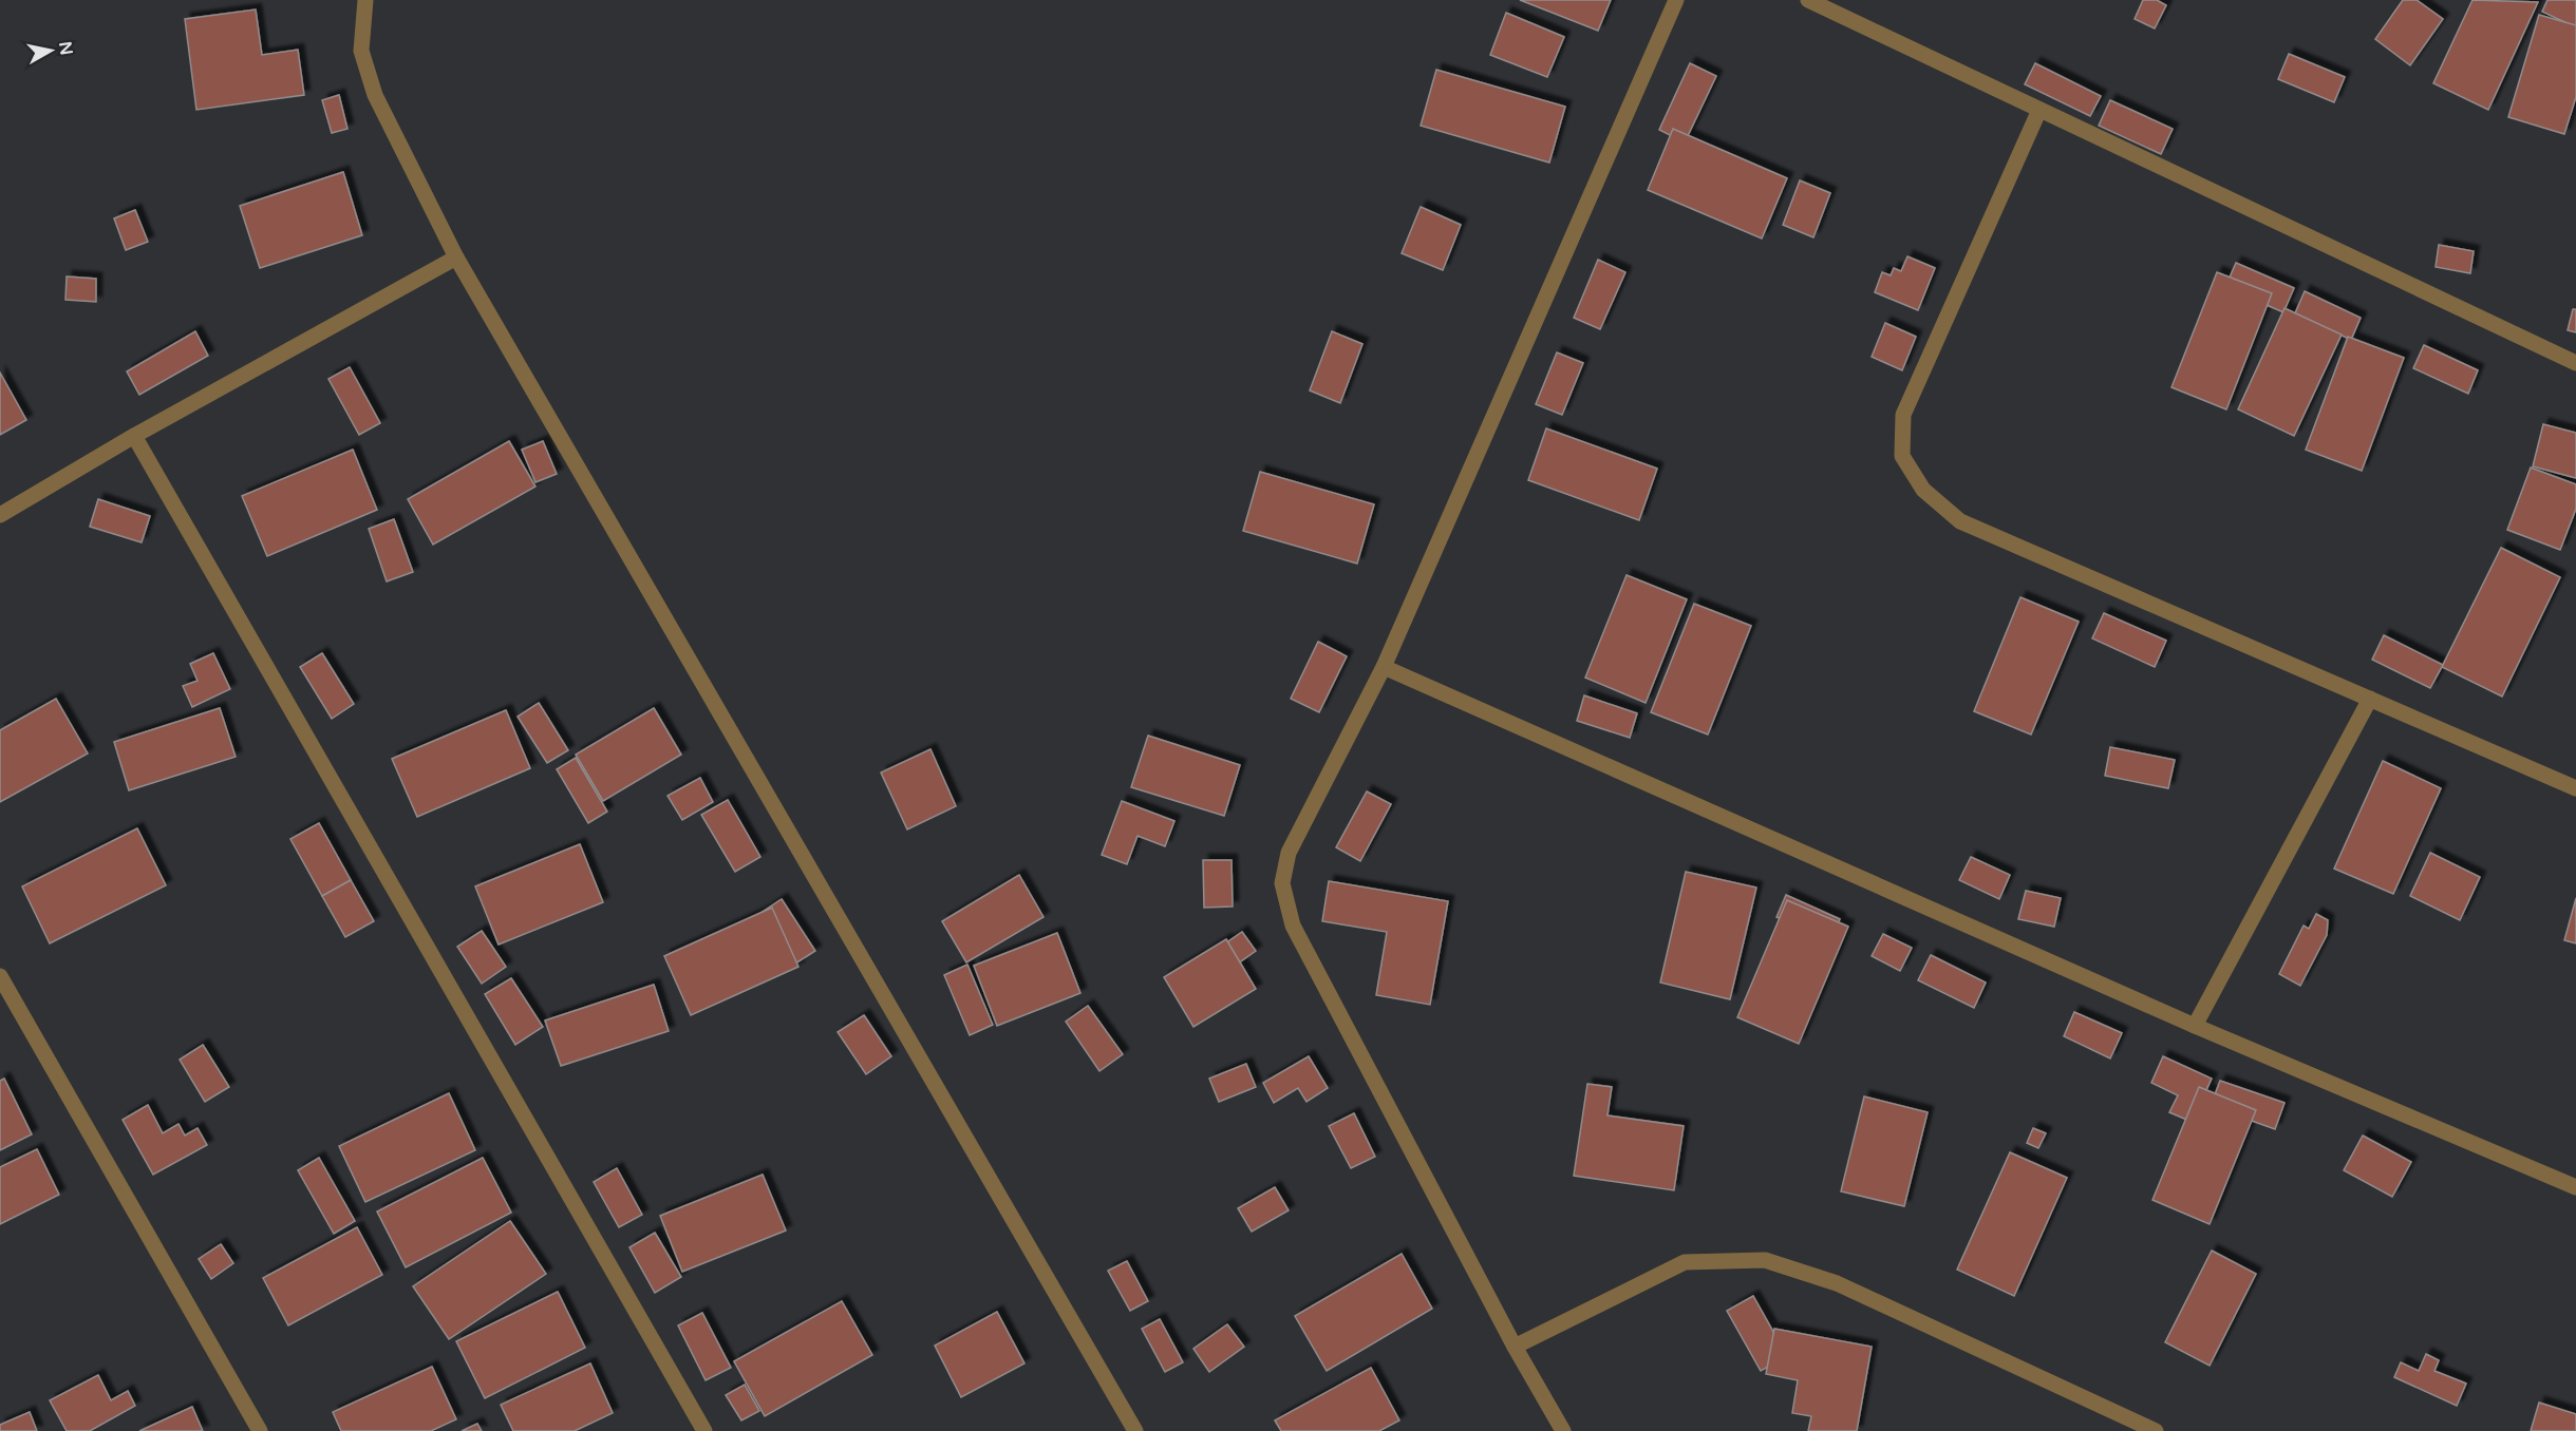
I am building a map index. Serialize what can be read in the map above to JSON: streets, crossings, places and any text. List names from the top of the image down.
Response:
{
  "north": "right"
}
